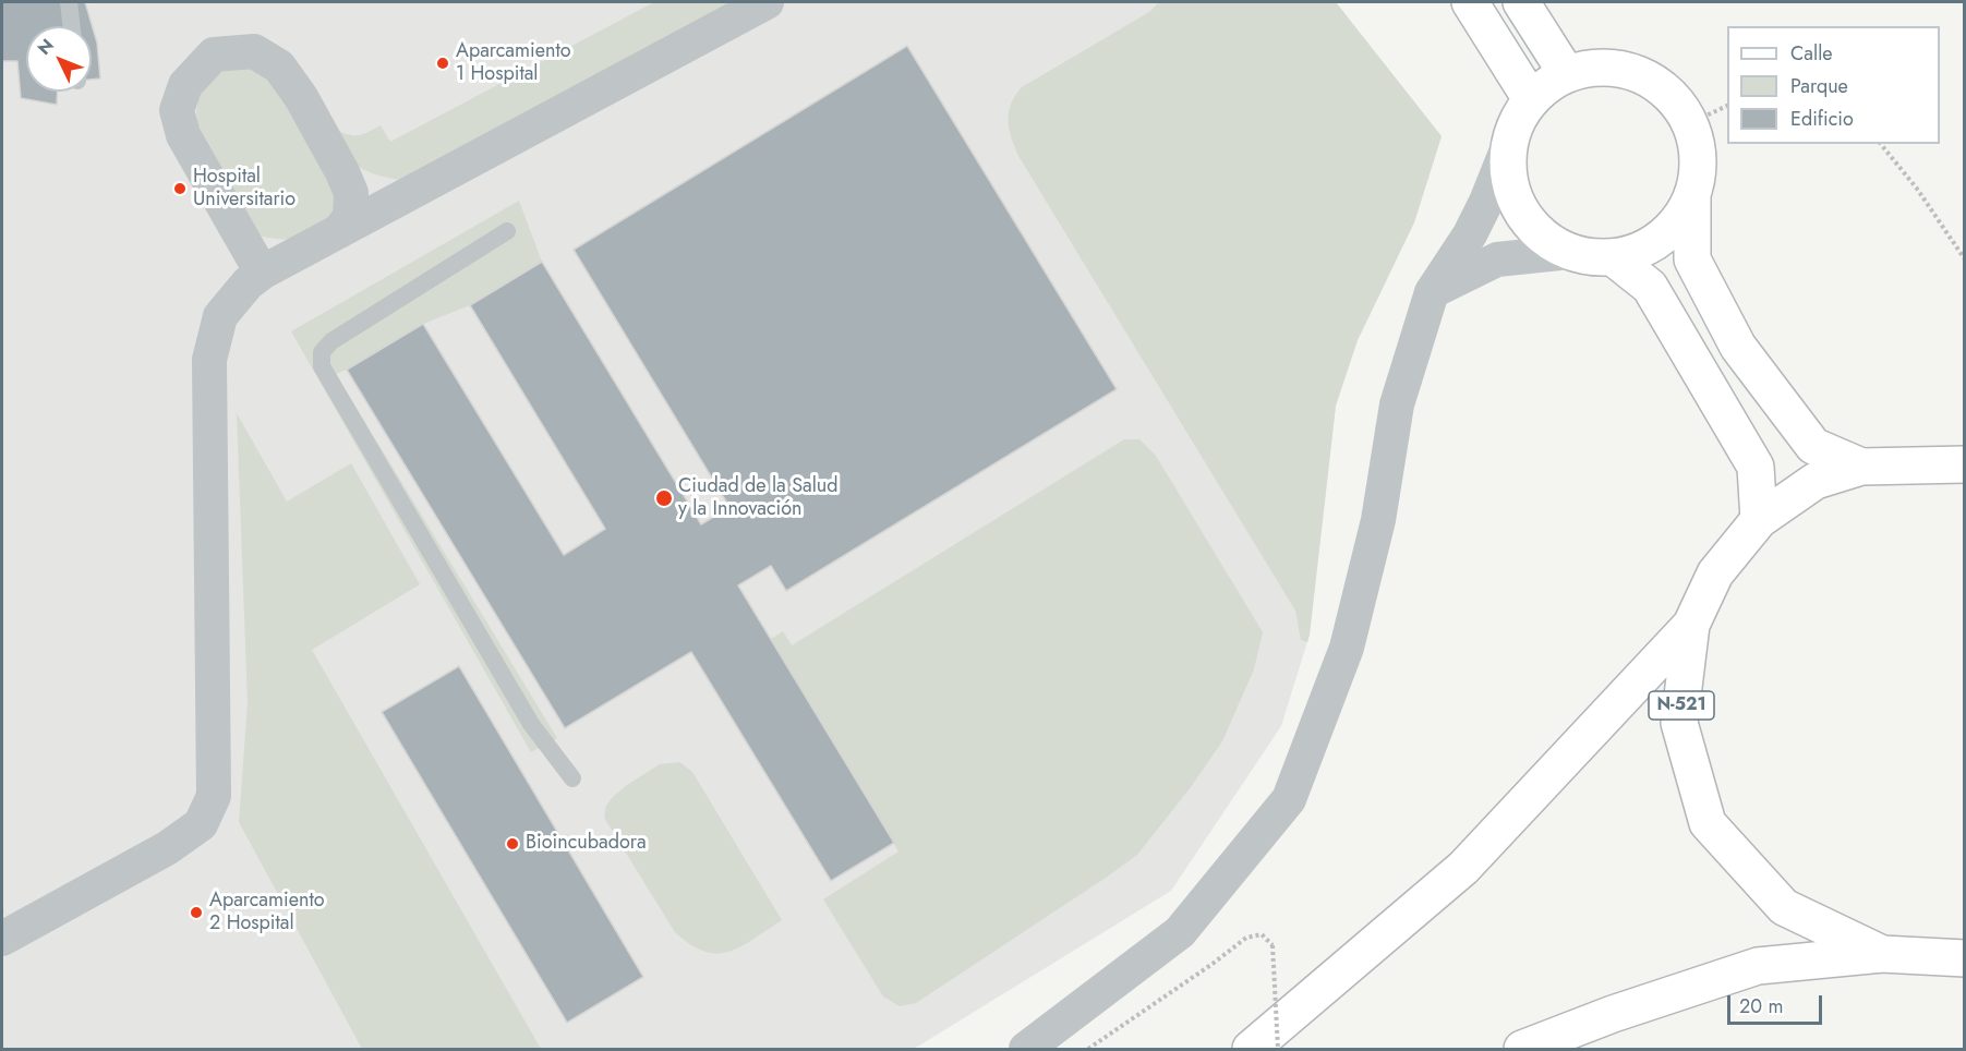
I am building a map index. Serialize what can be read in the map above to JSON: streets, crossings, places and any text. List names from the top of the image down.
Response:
{
  "streets": {
    "main road": ["N-521"]
  },
  "places": [
    "Aparcamiento 1 Hospital",
    "Hospital Universitario",
    "Ciudad de la Salud y la Innovación",
    "Bioincubadora",
    "Aparcamiento 2 Hospital"
  ],
  "legend": ["Calle", "Parque", "Edificio"],
  "scale_bar": "20 m",
  "north": "top left"
}
